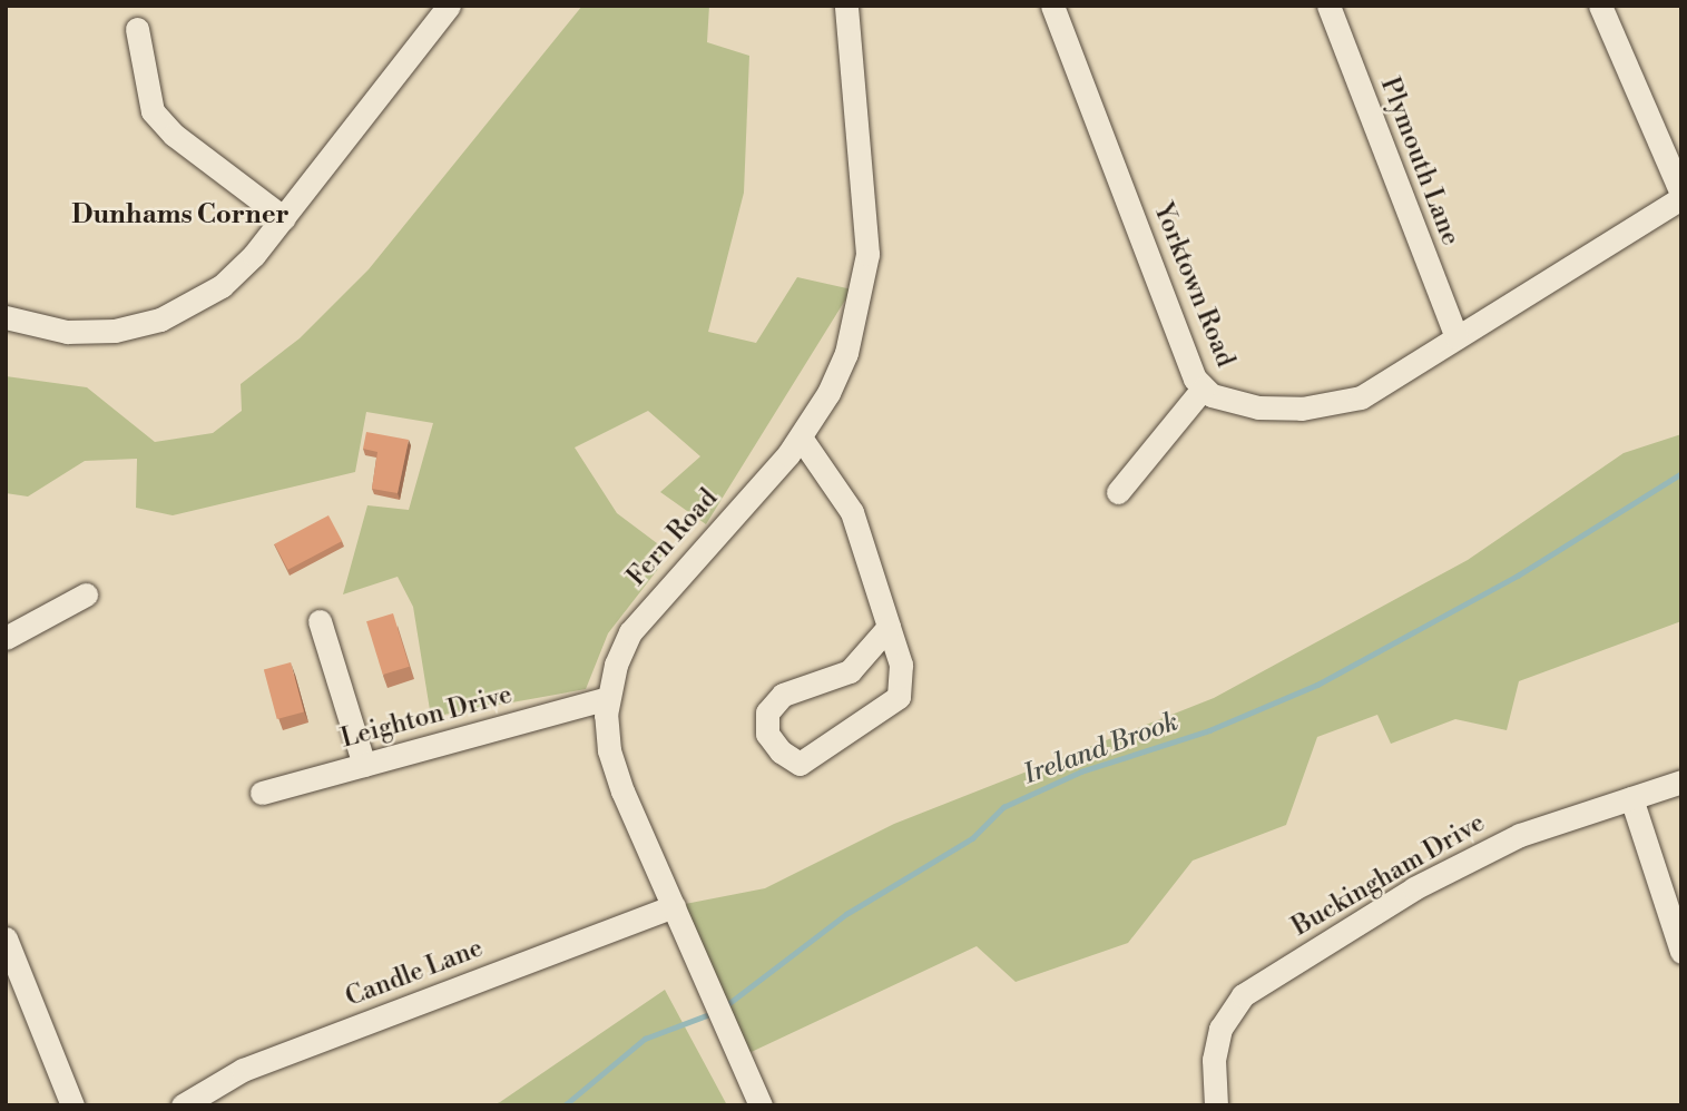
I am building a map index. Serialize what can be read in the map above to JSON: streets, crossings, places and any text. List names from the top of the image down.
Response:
{
  "streets": {
    "street": [
      "Plymouth Lane",
      "Yorktown Road",
      "Fern Road",
      "Leighton Drive",
      "Buckingham Drive",
      "Candle Lane"
    ]
  },
  "crossings": [
    ["Plymouth Lane", "Yorktown Road"],
    ["Fern Road", "Leighton Drive"],
    ["Fern Road", "Candle Lane"]
  ],
  "districts": ["Dunhams Corner"],
  "water": ["Ireland Brook"]
}
